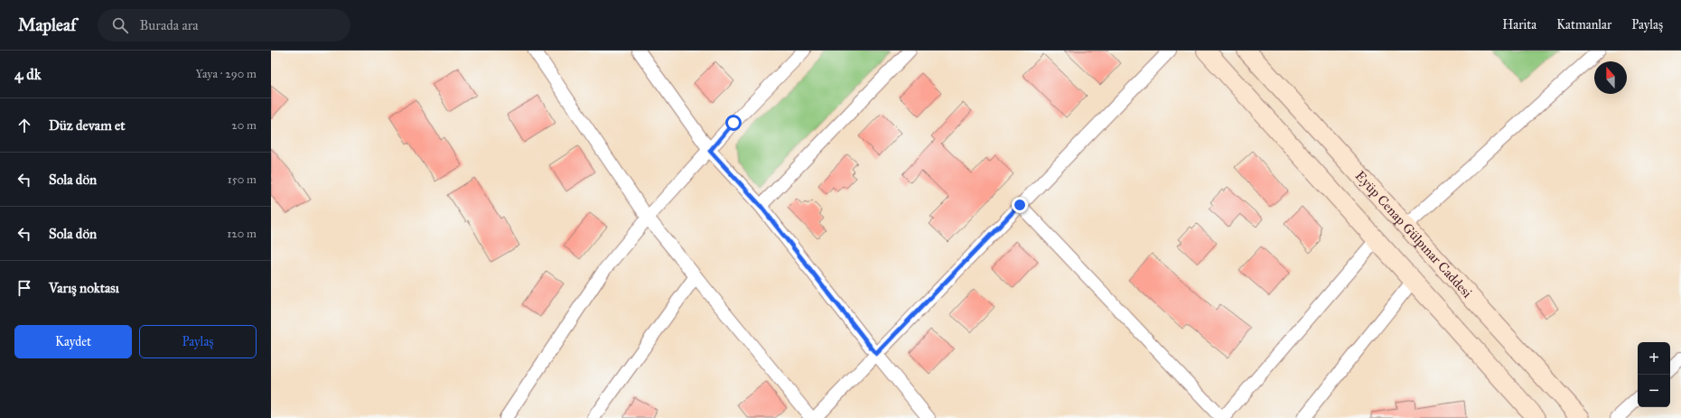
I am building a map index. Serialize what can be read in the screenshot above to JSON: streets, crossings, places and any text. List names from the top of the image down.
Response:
{
  "streets": {
    "main road": ["Eyüp Cenap Gülpınar Caddesi"]
  },
  "north": "top",
  "page": {
    "header": "Mapleaf",
    "search": "Burada ara",
    "nav": ["Harita", "Katmanlar", "Paylaş"],
    "heading": ["4 dk", "Yaya · 290 m"],
    "list": [
      ["Düz devam et", "20 m"],
      ["Sola dön", "150 m"],
      ["Sola dön", "120 m"],
      "Varış noktası"
    ],
    "buttons": ["Kaydet", "Paylaş"],
    "map_buttons": ["+", "−"]
  }
}
